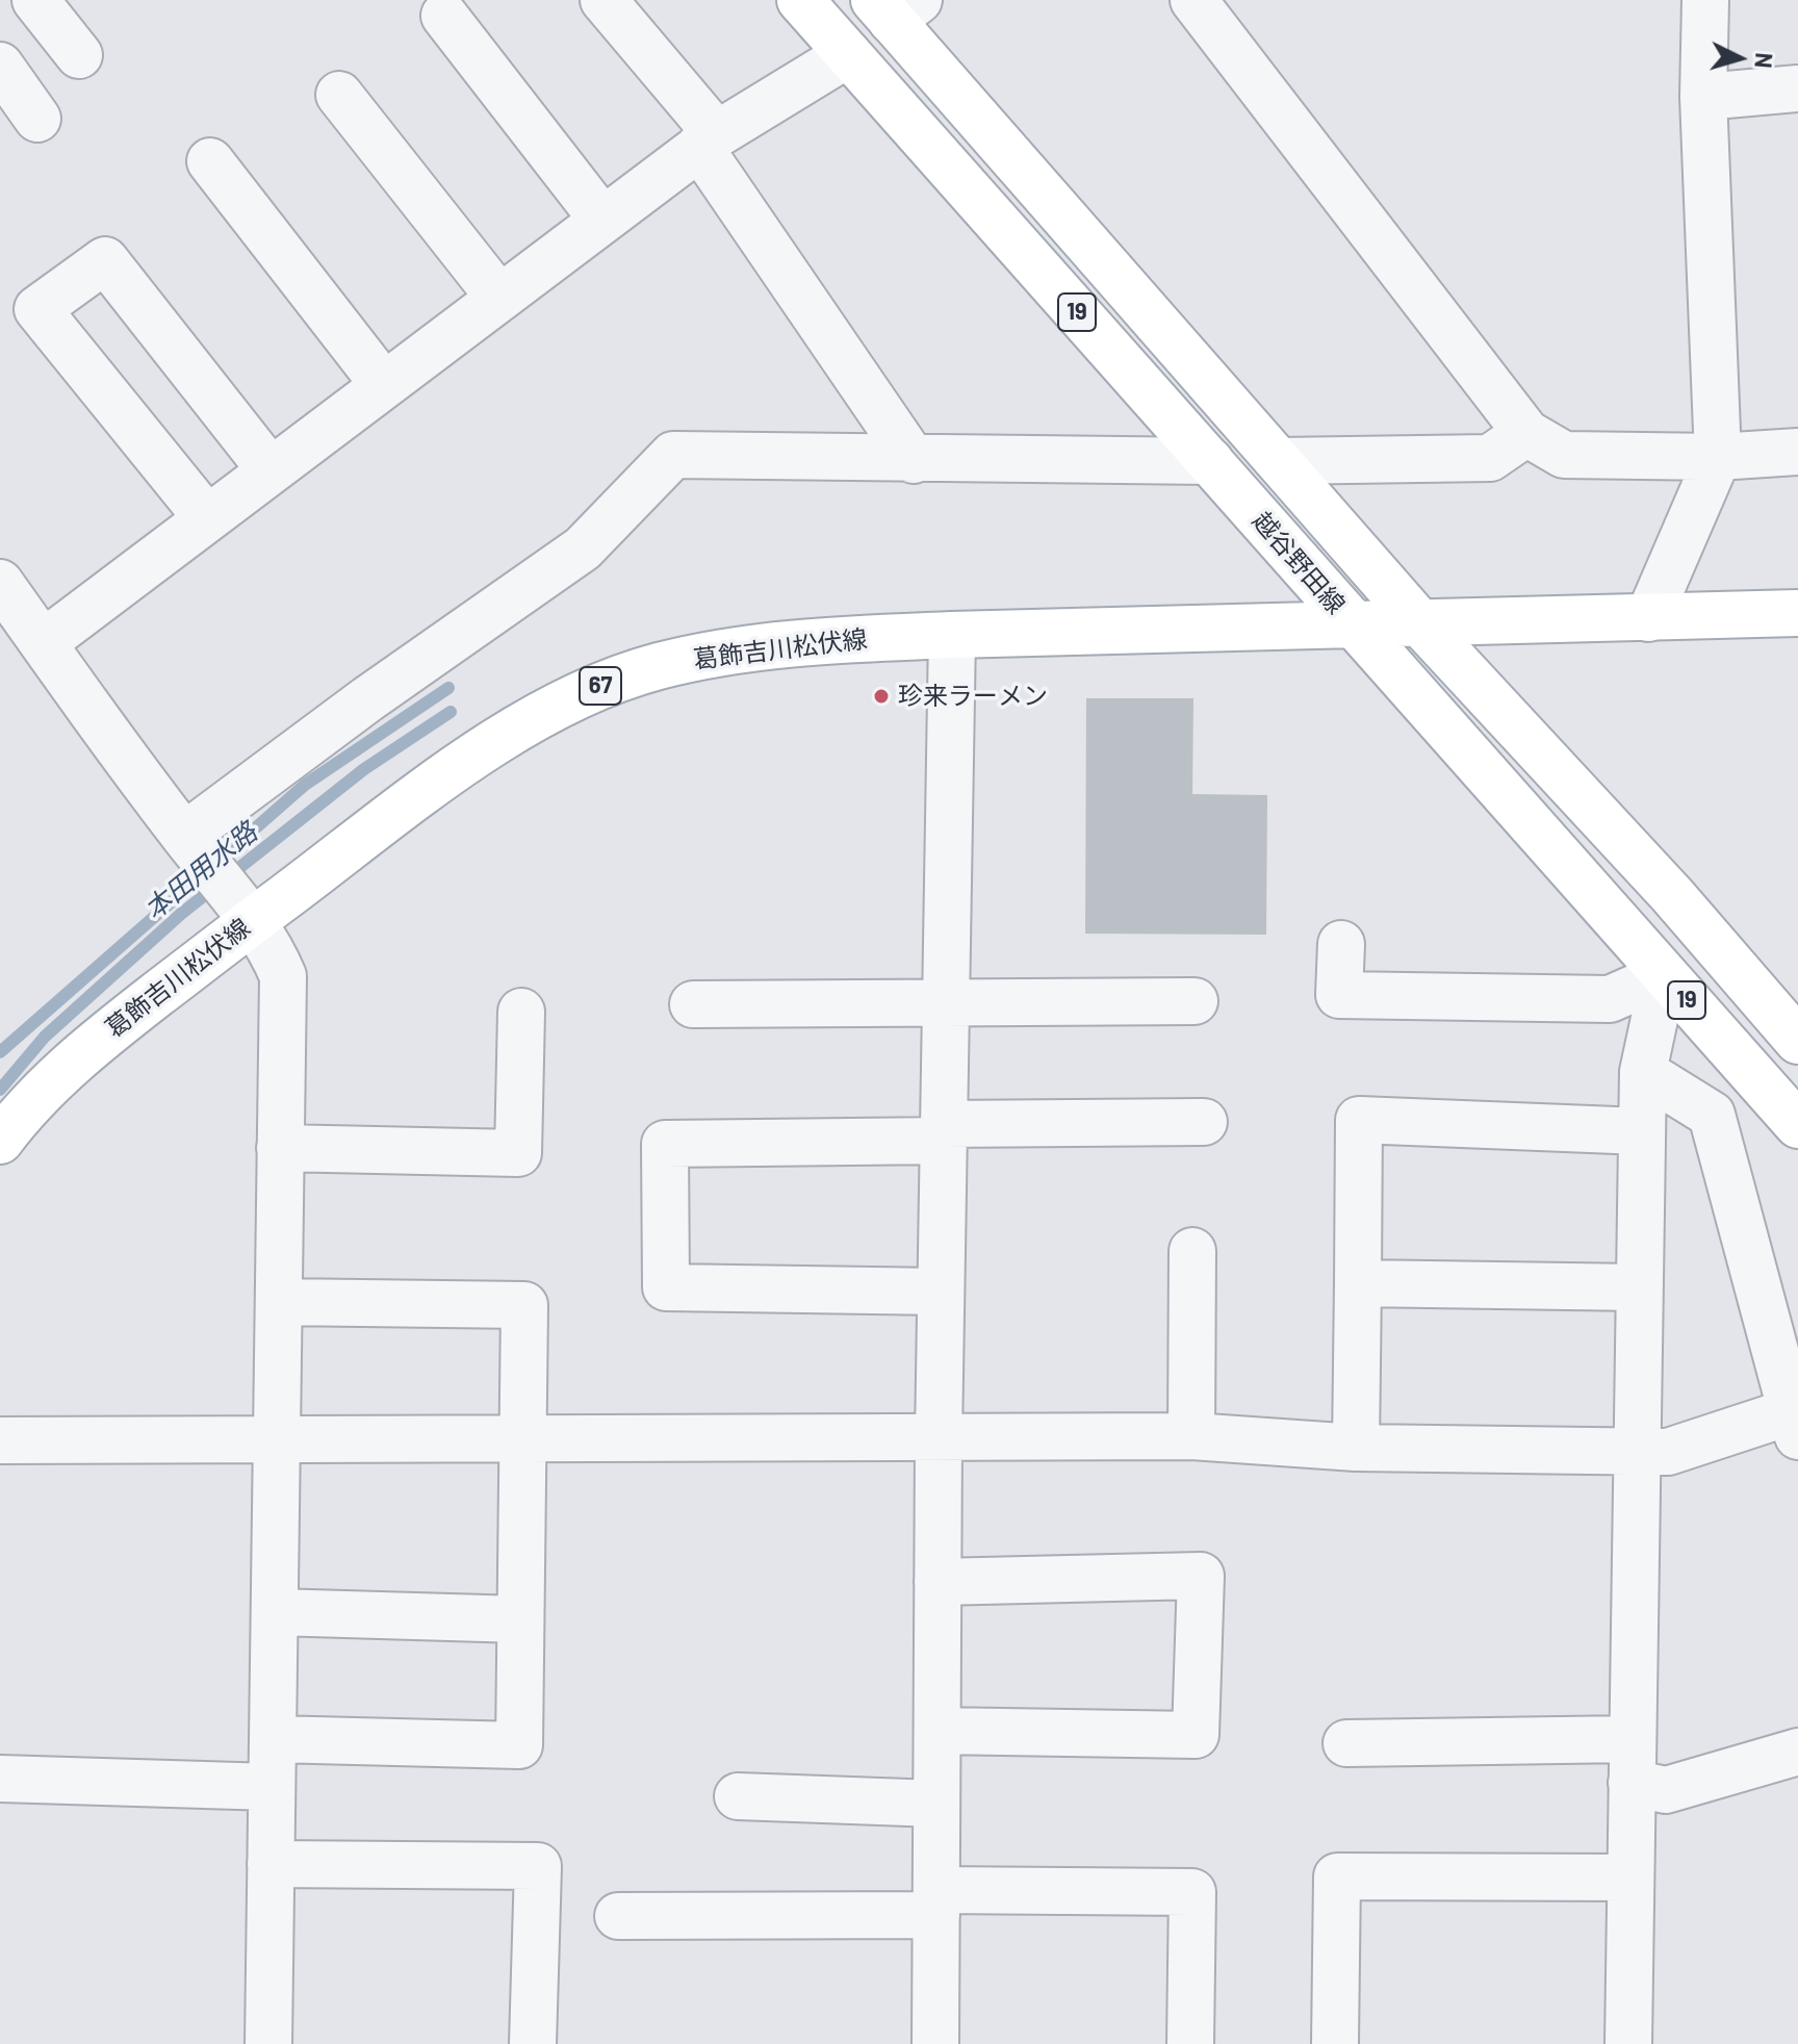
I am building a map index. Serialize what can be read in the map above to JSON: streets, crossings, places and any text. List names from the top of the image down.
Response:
{
  "streets": {
    "main road": [
      "19",
      "越谷野田線",
      "葛飾吉川松伏線",
      "67"
    ]
  },
  "crossings": [
    ["越谷野田線", "葛飾吉川松伏線"]
  ],
  "water": ["本田用水路"],
  "places": ["珍来ラーメン"],
  "north": "right"
}
